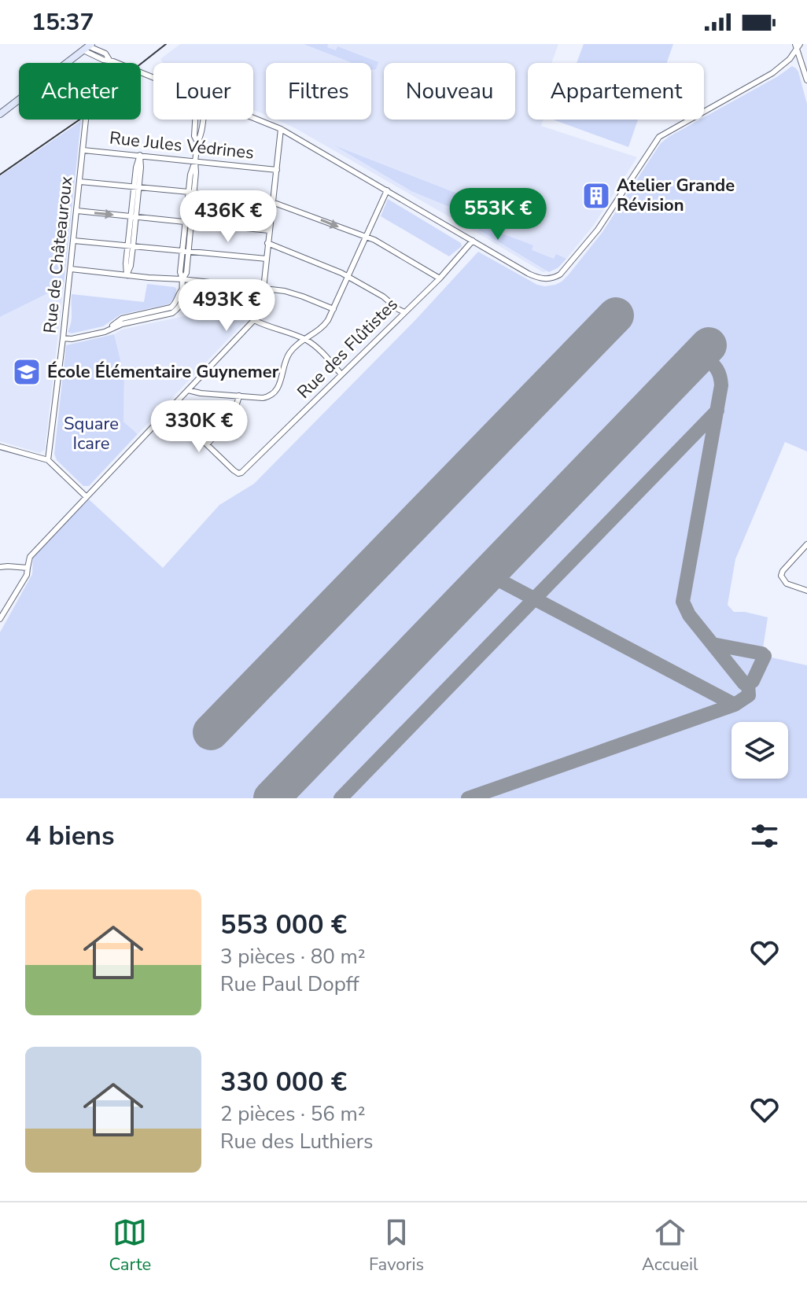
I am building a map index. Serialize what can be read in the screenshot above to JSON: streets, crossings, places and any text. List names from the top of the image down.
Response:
{
  "streets": {
    "street": ["Rue Jules Védrines", "Rue de Châteauroux", "Rue des Flûtistes"]
  },
  "crossings": [
    ["Rue Jules Védrines", "Rue de Châteauroux"]
  ],
  "parks": ["Square Icare"],
  "places": {
    "building": ["Atelier Grande Révision"],
    "school or university": ["École Élémentaire Guynemer"]
  },
  "page": {
    "status": "15:37",
    "chip": [
      "Acheter",
      "Louer",
      "Filtres",
      "Nouveau",
      "Appartement"
    ],
    "price": [
      "553K €",
      "436K €",
      "493K €",
      "330K €"
    ],
    "heading": "4 biens",
    "list": [
      {
        "name": "553 000 €",
        "note": "3 pièces · 80 m² · Rue Paul Dopff"
      },
      {
        "name": "330 000 €",
        "note": "2 pièces · 56 m² · Rue des Luthiers"
      }
    ],
    "tabs": ["Carte", "Favoris", "Accueil"]
  }
}
